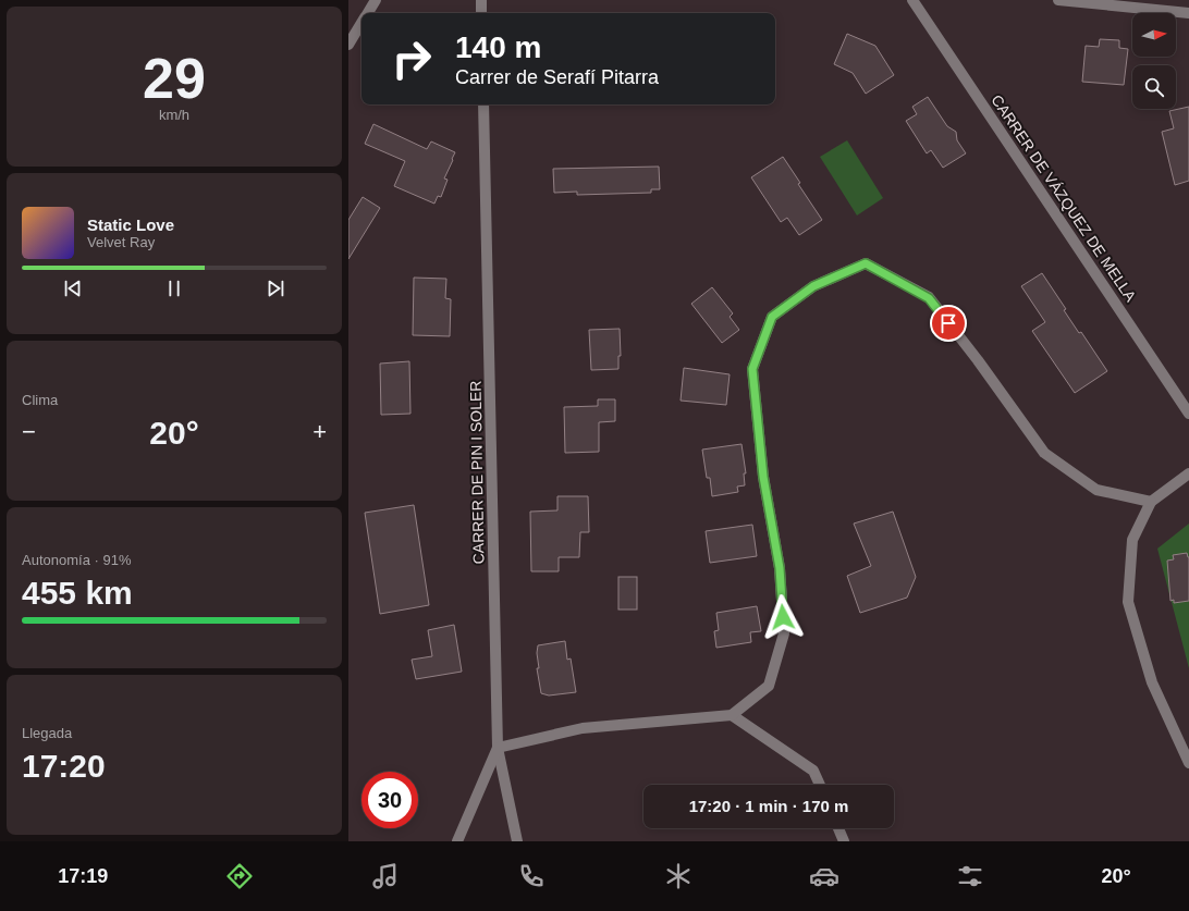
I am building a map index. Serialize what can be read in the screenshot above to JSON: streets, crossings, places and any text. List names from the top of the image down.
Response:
{
  "streets": {
    "street": ["CARRER DE VÁZQUEZ DE MELLA", "CARRER DE PIN I SOLER"]
  },
  "north": "right",
  "page": {
    "tile": [
      ["29", "km/h"],
      "Clima",
      ["Autonomía · 91%", "455 km"],
      ["Llegada", "17:20"]
    ],
    "turn": ["140 m", "Carrer de Serafí Pitarra"],
    "song": ["Static Love", "Velvet Ray"],
    "heat": ["−", "20°", "+"],
    "limit": "30",
    "trip": "17:20 · 1 min · 170 m",
    "tabs": ["17:19", "20°"]
  }
}
